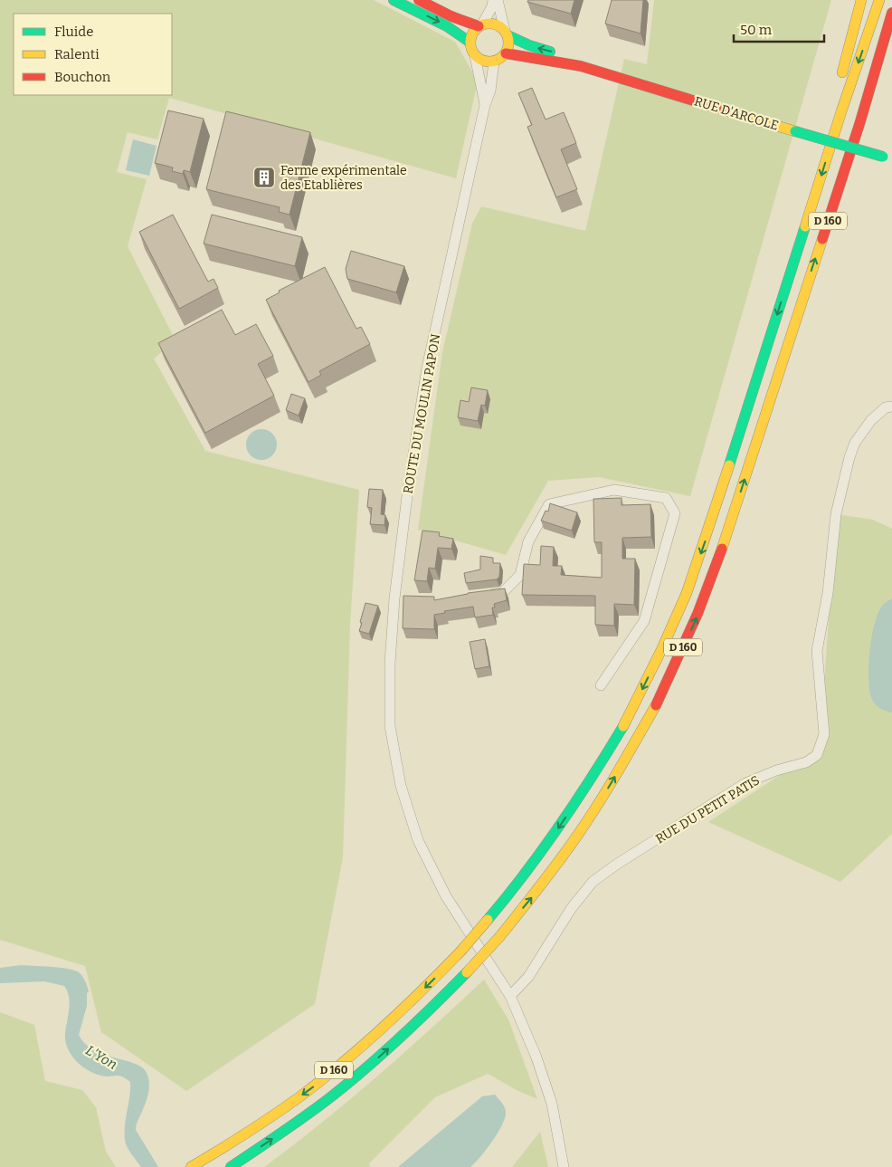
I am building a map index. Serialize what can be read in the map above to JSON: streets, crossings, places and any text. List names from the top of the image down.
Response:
{
  "streets": {
    "main road": ["RUE D'ARCOLE", "D 160"],
    "street": ["ROUTE DU MOULIN PAPON", "RUE DU PETIT PATIS"]
  },
  "crossings": [
    ["RUE D'ARCOLE", "ROUTE DU MOULIN PAPON"],
    ["ROUTE DU MOULIN PAPON", "RUE DU PETIT PATIS"]
  ],
  "water": ["L'Yon"],
  "places": {
    "building": ["Ferme expérimentale des Etablières"]
  },
  "legend": ["Fluide", "Ralenti", "Bouchon"],
  "scale_bar": "50 m"
}
